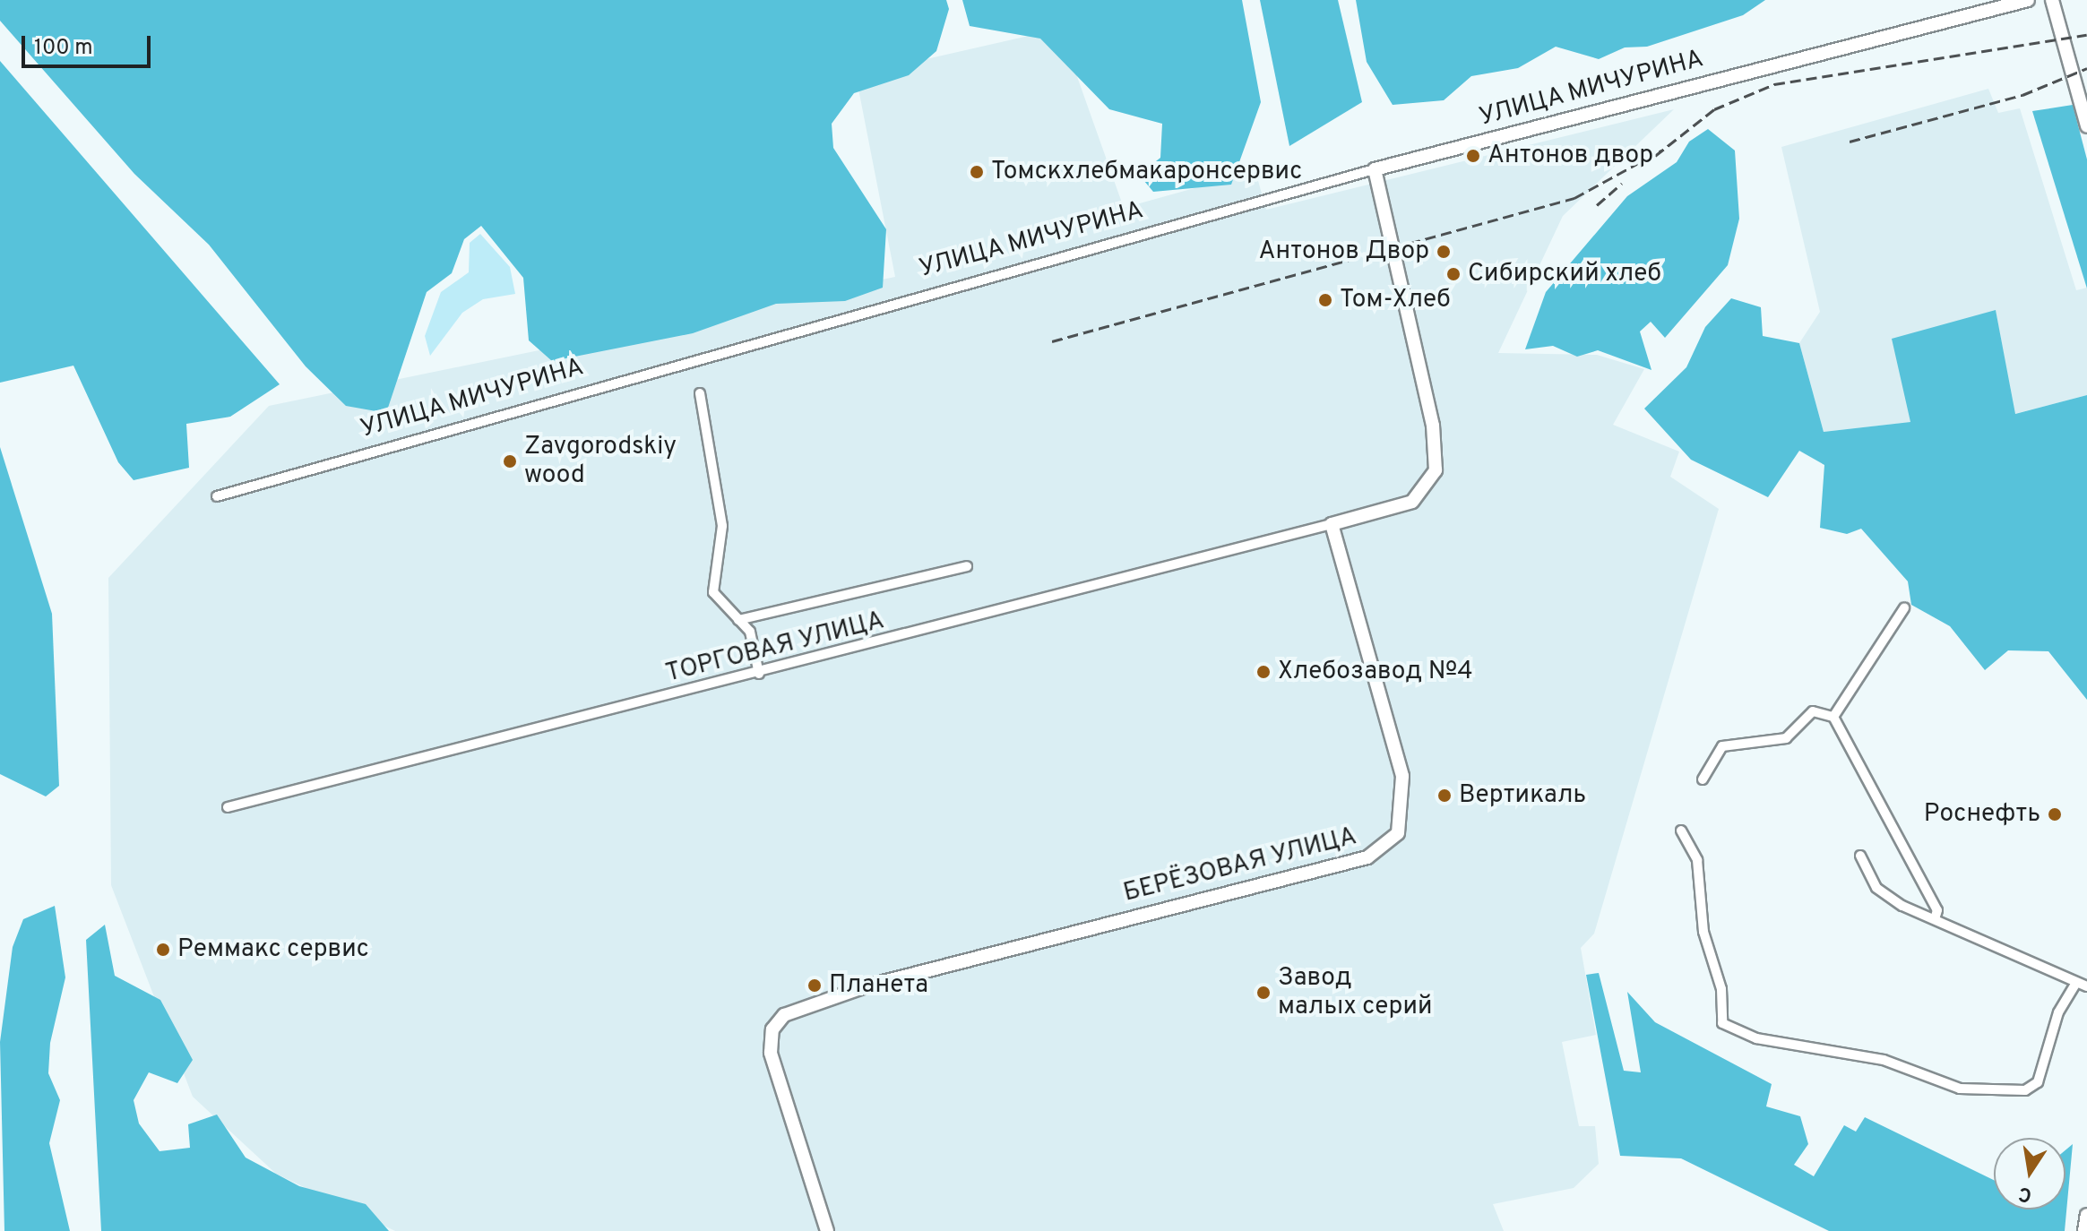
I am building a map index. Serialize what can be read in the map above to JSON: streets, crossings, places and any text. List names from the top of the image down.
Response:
{
  "streets": {
    "street": ["УЛИЦА МИЧУРИНА", "ТОРГОВАЯ УЛИЦА", "БЕРЁЗОВАЯ УЛИЦА"]
  },
  "crossings": [
    ["ТОРГОВАЯ УЛИЦА", "БЕРЁЗОВАЯ УЛИЦА"]
  ],
  "places": [
    "Антонов двор",
    "Томскхлебмакаронсервис",
    "Антонов Двор",
    "Сибирский хлеб",
    "Том-Хлеб",
    "Zavgorodskiy wood",
    "Хлебозавод №4",
    "Вертикаль",
    "Роснефть",
    "Реммакс сервис",
    "Планета",
    "Завод малых серий"
  ],
  "scale_bar": "100 m",
  "north": "bottom"
}
